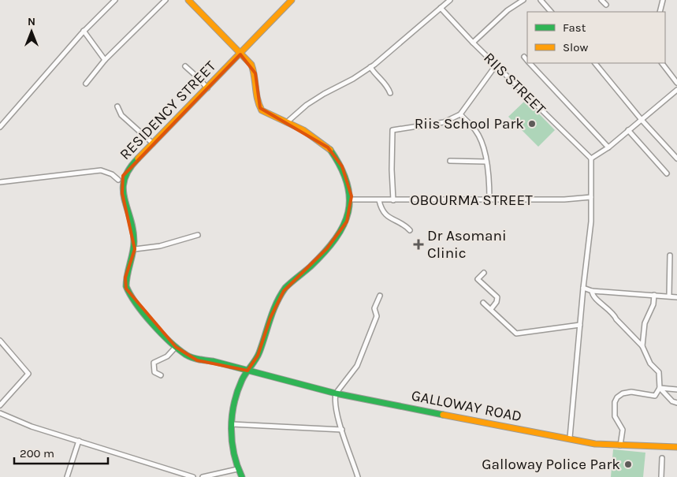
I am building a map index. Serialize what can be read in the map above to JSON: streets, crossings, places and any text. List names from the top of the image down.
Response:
{
  "streets": {
    "street": [
      "RIIS STREET",
      "RESIDENCY STREET",
      "OBOURMA STREET",
      "GALLOWAY ROAD"
    ]
  },
  "crossings": [
    ["RESIDENCY STREET", "GALLOWAY ROAD"]
  ],
  "places": {
    "other": ["Riis School Park", "Galloway Police Park"],
    "health": ["Dr Asomani Clinic"]
  },
  "legend": ["Fast", "Slow"],
  "scale_bar": "200 m",
  "north": "top"
}
